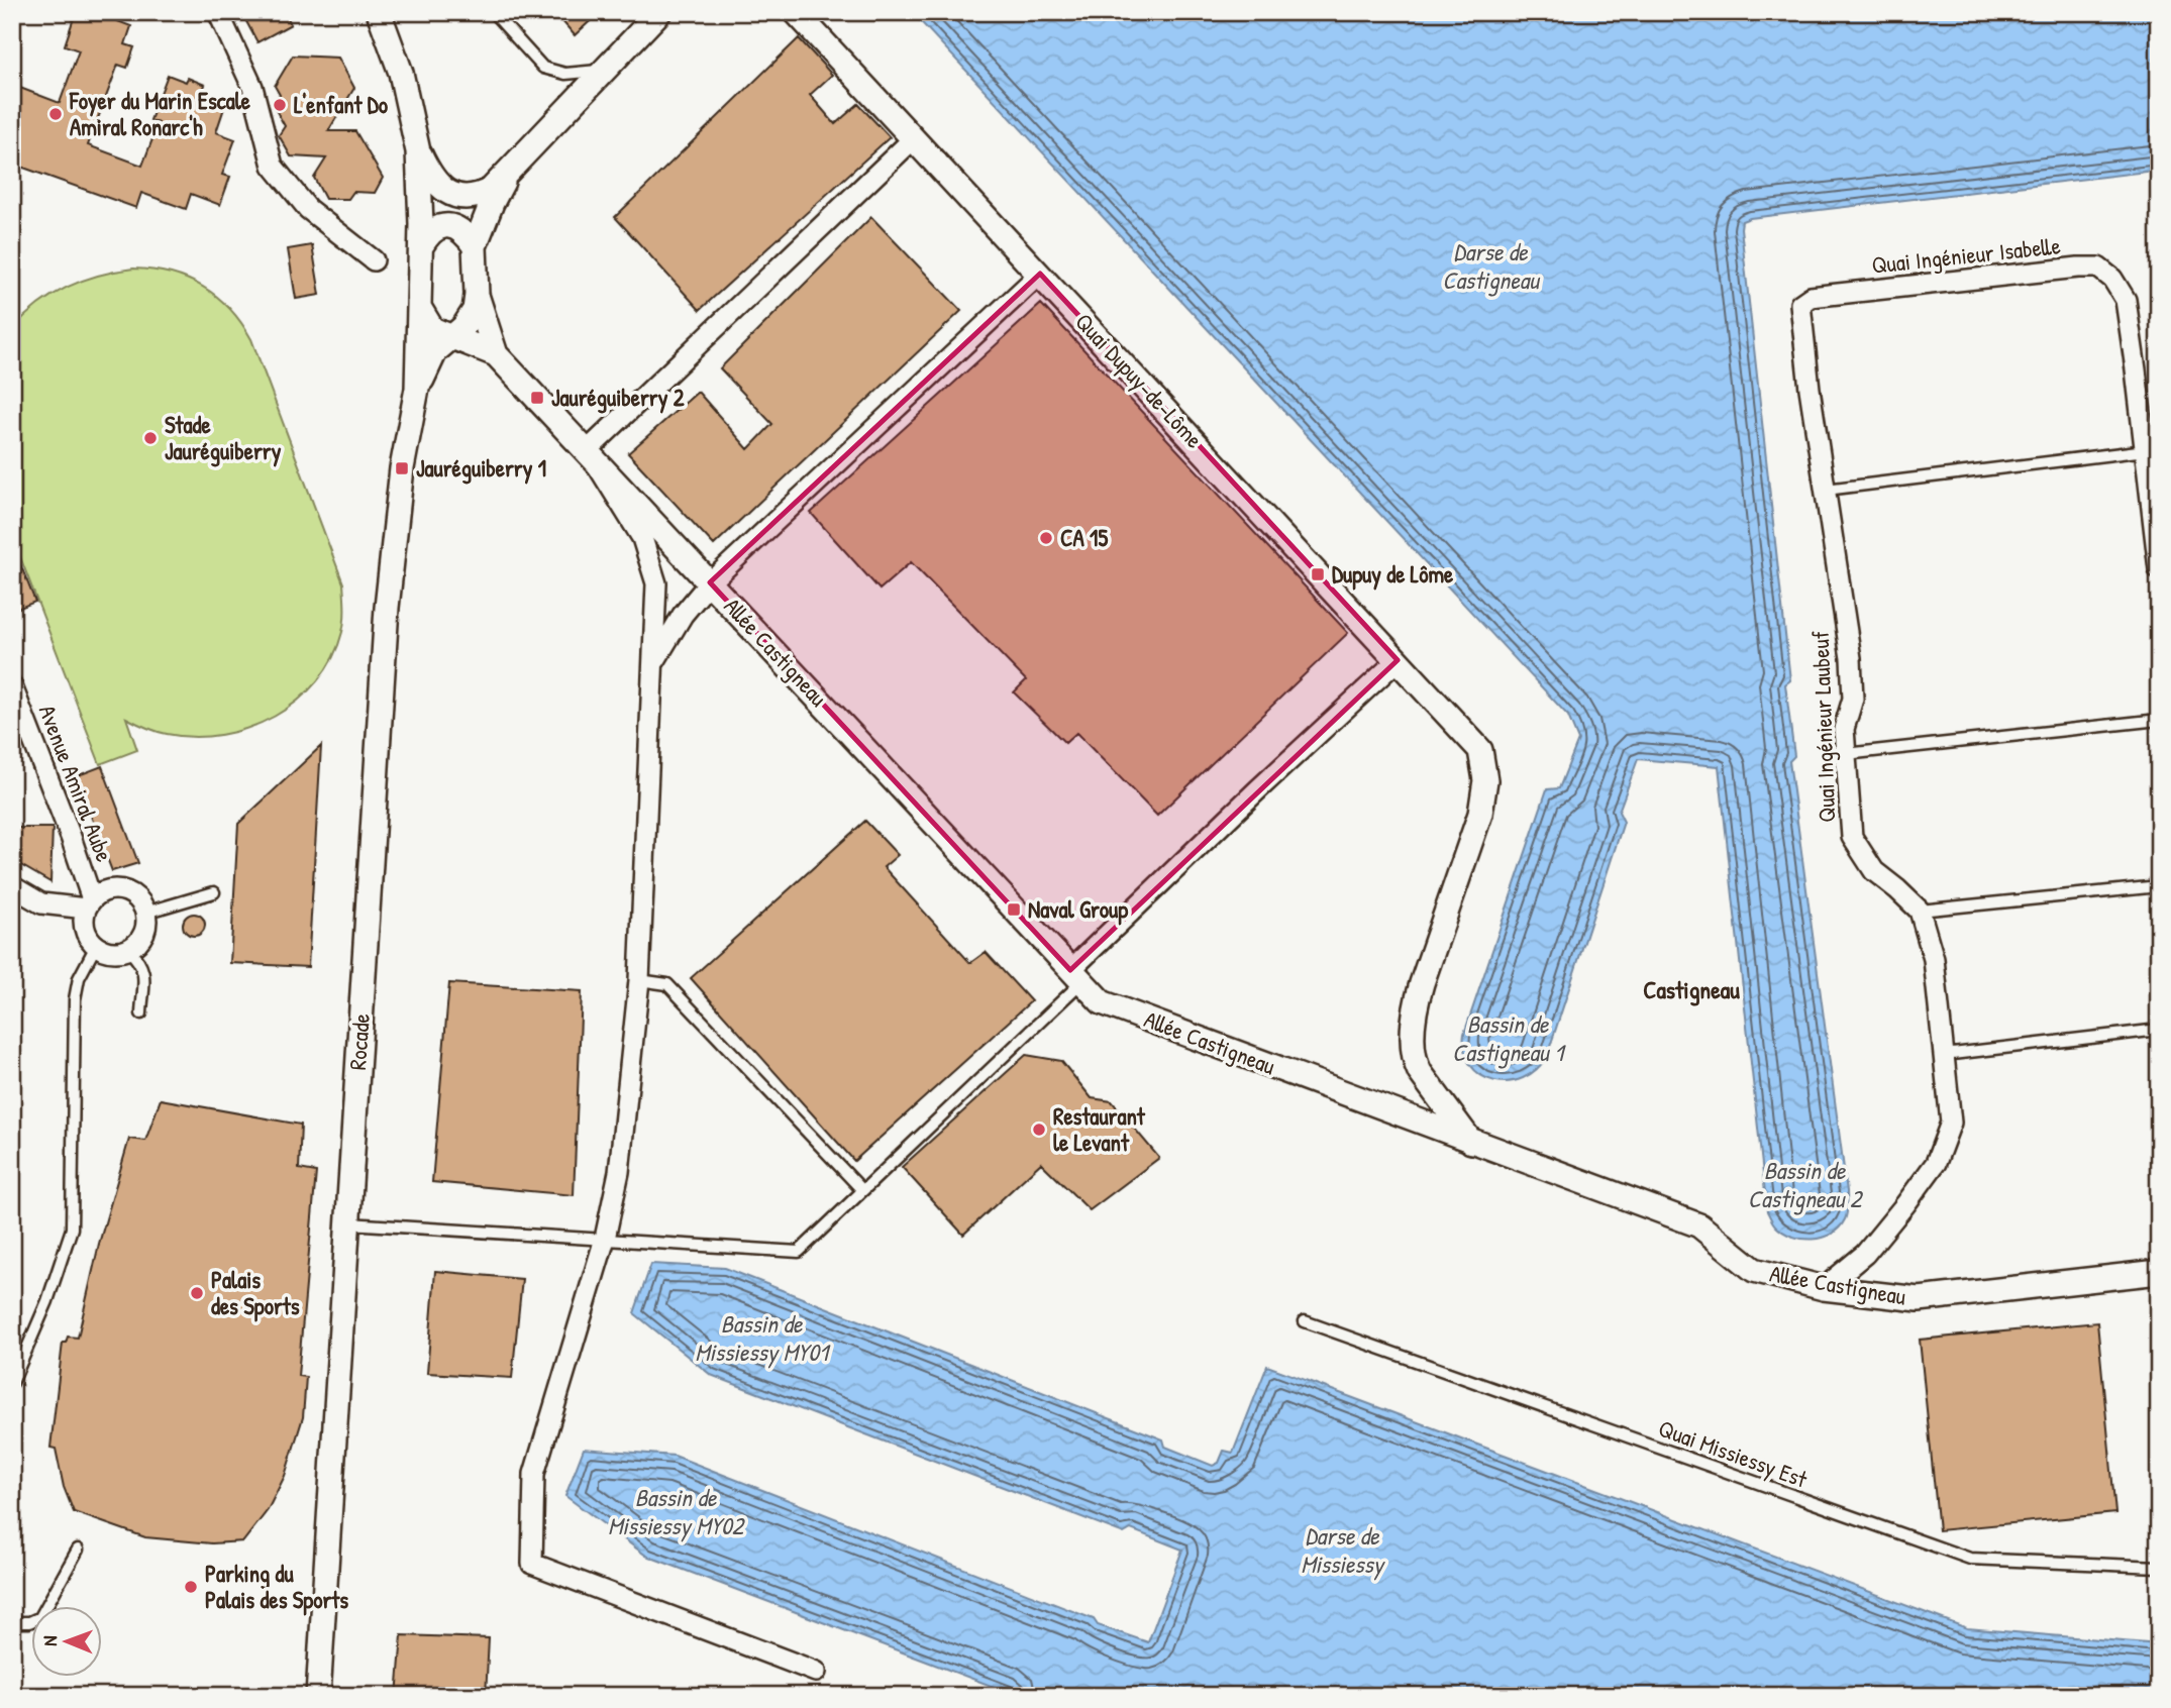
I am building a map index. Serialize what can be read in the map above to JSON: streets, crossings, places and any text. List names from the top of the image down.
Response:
{
  "streets": {
    "street": [
      "Quai Ingénieur Isabelle",
      "Quai Dupuy-de-Lôme",
      "Allée Castigneau",
      "Quai Ingénieur Laubeuf",
      "Avenue Amiral Aube",
      "Rocade"
    ],
    "lane": ["Quai Missiessy Est"]
  },
  "crossings": [
    ["Quai Ingénieur Isabelle", "Quai Ingénieur Laubeuf"],
    ["Quai Dupuy-de-Lôme", "Allée Castigneau"]
  ],
  "districts": ["Castigneau"],
  "water": [
    "Darse de Castigneau",
    "Bassin de Castigneau 1",
    "Bassin de Castigneau 2",
    "Bassin de Missiessy MY01",
    "Bassin de Missiessy MY02",
    "Darse de Missiessy"
  ],
  "places": {
    "other": [
      "L'enfant Do",
      "Foyer du Marin Escale Amiral Ronarc'h",
      "Stade Jauréguiberry",
      "CA 15",
      "Restaurant le Levant",
      "Palais des Sports",
      "Parking du Palais des Sports"
    ],
    "transit": [
      "Jauréguiberry 2",
      "Jauréguiberry 1",
      "Dupuy de Lôme",
      "Naval Group"
    ]
  },
  "north": "left"
}
